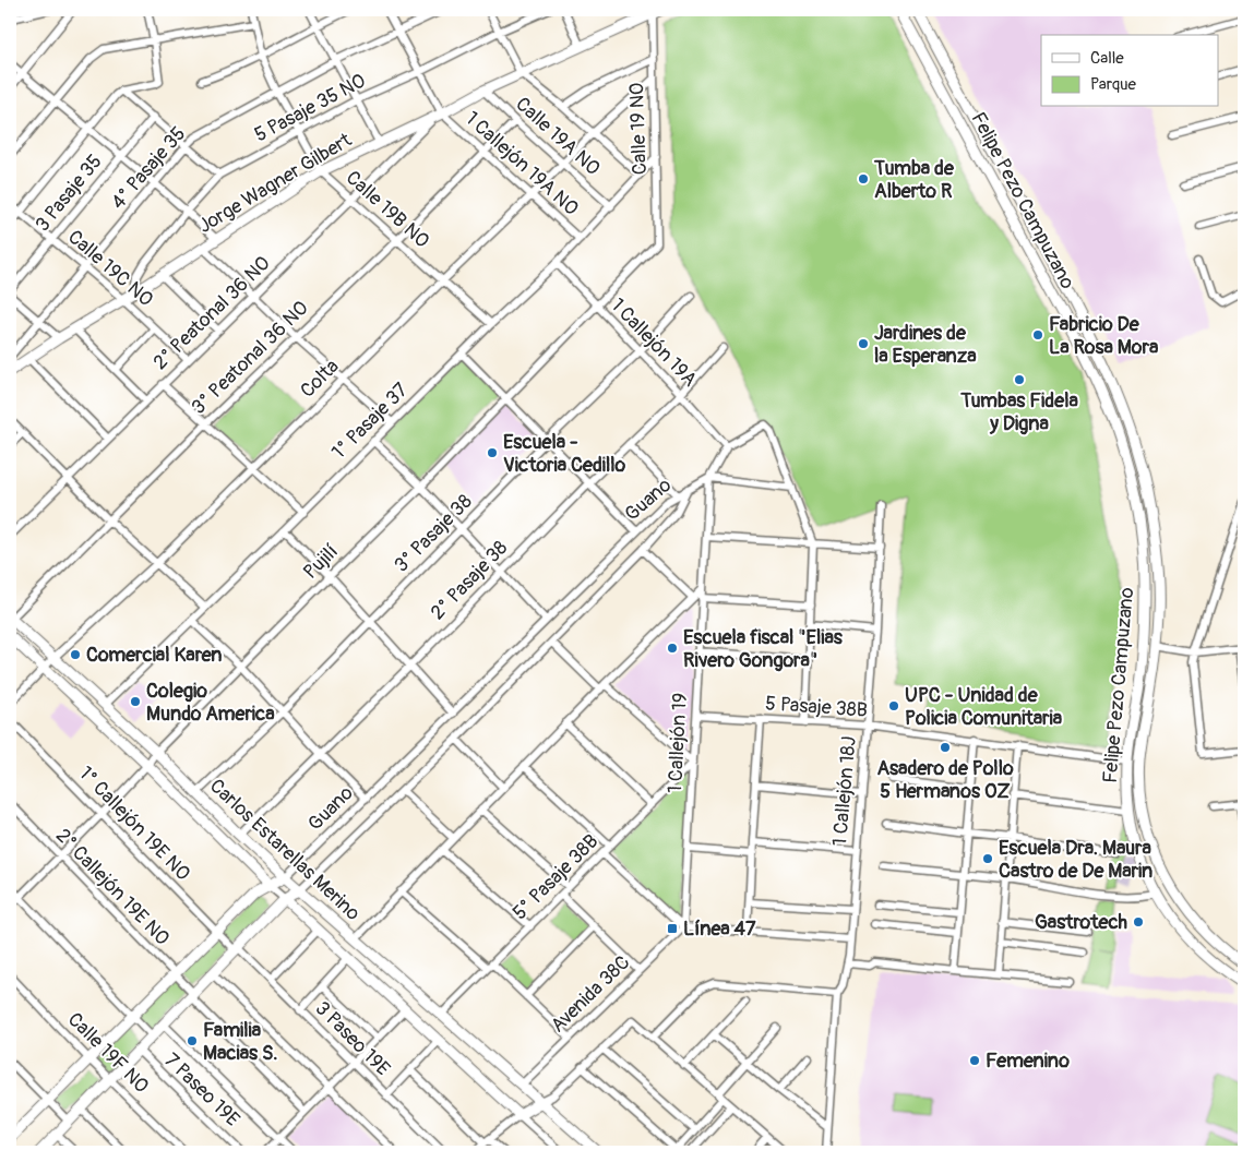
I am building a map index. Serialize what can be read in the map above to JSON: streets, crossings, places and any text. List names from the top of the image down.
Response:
{
  "streets": {
    "street": [
      "5 Pasaje 35 NO",
      "Calle 19 NO",
      "Calle 19A NO",
      "1 Callejón 19A NO",
      "4° Pasaje 35",
      "Jorge Wagner Gilbert",
      "3 Pasaje 35",
      "Felipe Pezo Campuzano",
      "Calle 19B NO",
      "Calle 19C NO",
      "2° Peatonal 36 NO",
      "1 Callejón 19A",
      "3° Peatonal 36 NO",
      "Colta",
      "1° Pasaje 37",
      "Guano",
      "3° Pasaje 38",
      "Pujilí",
      "2° Pasaje 38",
      "5 Pasaje 38B",
      "1 Callejón 19",
      "1 Callejón 18J",
      "1° Callejón 19E NO",
      "Carlos Estarellas Merino",
      "5° Pasaje 38B",
      "2° Callejón 19E NO",
      "Avenida 38C",
      "3 Paseo 19E",
      "Calle 19F NO",
      "7 Paseo 19E"
    ]
  },
  "crossings": [
    ["5 Pasaje 35 NO", "Jorge Wagner Gilbert"],
    ["5 Pasaje 35 NO", "Calle 19B NO"],
    ["Calle 19 NO", "Jorge Wagner Gilbert"],
    ["Calle 19 NO", "Colta"],
    ["Calle 19 NO", "1° Pasaje 37"],
    ["Calle 19 NO", "Pujilí"],
    ["Calle 19A NO", "Jorge Wagner Gilbert"],
    ["Calle 19A NO", "3° Peatonal 36 NO"],
    ["Calle 19A NO", "Colta"],
    ["Calle 19A NO", "1° Pasaje 37"],
    ["1 Callejón 19A NO", "Jorge Wagner Gilbert"],
    ["1 Callejón 19A NO", "2° Peatonal 36 NO"],
    ["1 Callejón 19A NO", "3° Peatonal 36 NO"],
    ["1 Callejón 19A NO", "Colta"],
    ["1 Callejón 19A NO", "1° Pasaje 37"],
    ["4° Pasaje 35", "Calle 19B NO"],
    ["4° Pasaje 35", "Calle 19C NO"],
    ["Jorge Wagner Gilbert", "Calle 19B NO"],
    ["Jorge Wagner Gilbert", "Calle 19C NO"],
    ["Jorge Wagner Gilbert", "2° Peatonal 36 NO"],
    ["3 Pasaje 35", "Calle 19C NO"],
    ["Felipe Pezo Campuzano", "5 Pasaje 38B"],
    ["Calle 19B NO", "2° Peatonal 36 NO"],
    ["Calle 19B NO", "3° Peatonal 36 NO"],
    ["Calle 19B NO", "Colta"],
    ["Calle 19B NO", "1° Pasaje 37"],
    ["Calle 19C NO", "2° Peatonal 36 NO"],
    ["1 Callejón 19A", "1° Pasaje 37"],
    ["1 Callejón 19A", "3° Pasaje 38"],
    ["1 Callejón 19A", "Pujilí"],
    ["1 Callejón 19A", "2° Pasaje 38"],
    ["1 Callejón 19A", "1 Callejón 19"],
    ["3° Peatonal 36 NO", "Carlos Estarellas Merino"],
    ["Colta", "Carlos Estarellas Merino"],
    ["1° Pasaje 37", "Carlos Estarellas Merino"],
    ["Guano", "1° Callejón 19E NO"],
    ["Guano", "Carlos Estarellas Merino"],
    ["Guano", "2° Callejón 19E NO"],
    ["Guano", "3 Paseo 19E"],
    ["Guano", "Calle 19F NO"],
    ["Guano", "7 Paseo 19E"],
    ["3° Pasaje 38", "Carlos Estarellas Merino"],
    ["Pujilí", "1° Callejón 19E NO"],
    ["Pujilí", "Carlos Estarellas Merino"],
    ["Pujilí", "2° Callejón 19E NO"],
    ["2° Pasaje 38", "Carlos Estarellas Merino"],
    ["5 Pasaje 38B", "1 Callejón 19"],
    ["5 Pasaje 38B", "1 Callejón 18J"],
    ["1 Callejón 19", "5° Pasaje 38B"],
    ["1 Callejón 19", "Avenida 38C"],
    ["1° Callejón 19E NO", "3 Paseo 19E"],
    ["Carlos Estarellas Merino", "5° Pasaje 38B"],
    ["Carlos Estarellas Merino", "Avenida 38C"]
  ],
  "places": {
    "other": [
      "Tumba de Alberto R",
      "Fabricio De La Rosa Mora",
      "Jardines de la Esperanza",
      "Tumbas Fidela y Digna",
      "Escuela - Victoria Cedillo",
      "Escuela fiscal \"Elias Rivero Gongora\"",
      "Comercial Karen",
      "Colegio Mundo America",
      "UPC - Unidad de Policia Comunitaria",
      "Asadero de Pollo 5 Hermanos OZ",
      "Escuela Dra. Maura Castro de De Marin",
      "Gastrotech",
      "Familia Macias S.",
      "Femenino"
    ],
    "transit": ["Línea 47"]
  },
  "legend": ["Calle", "Parque"]
}
